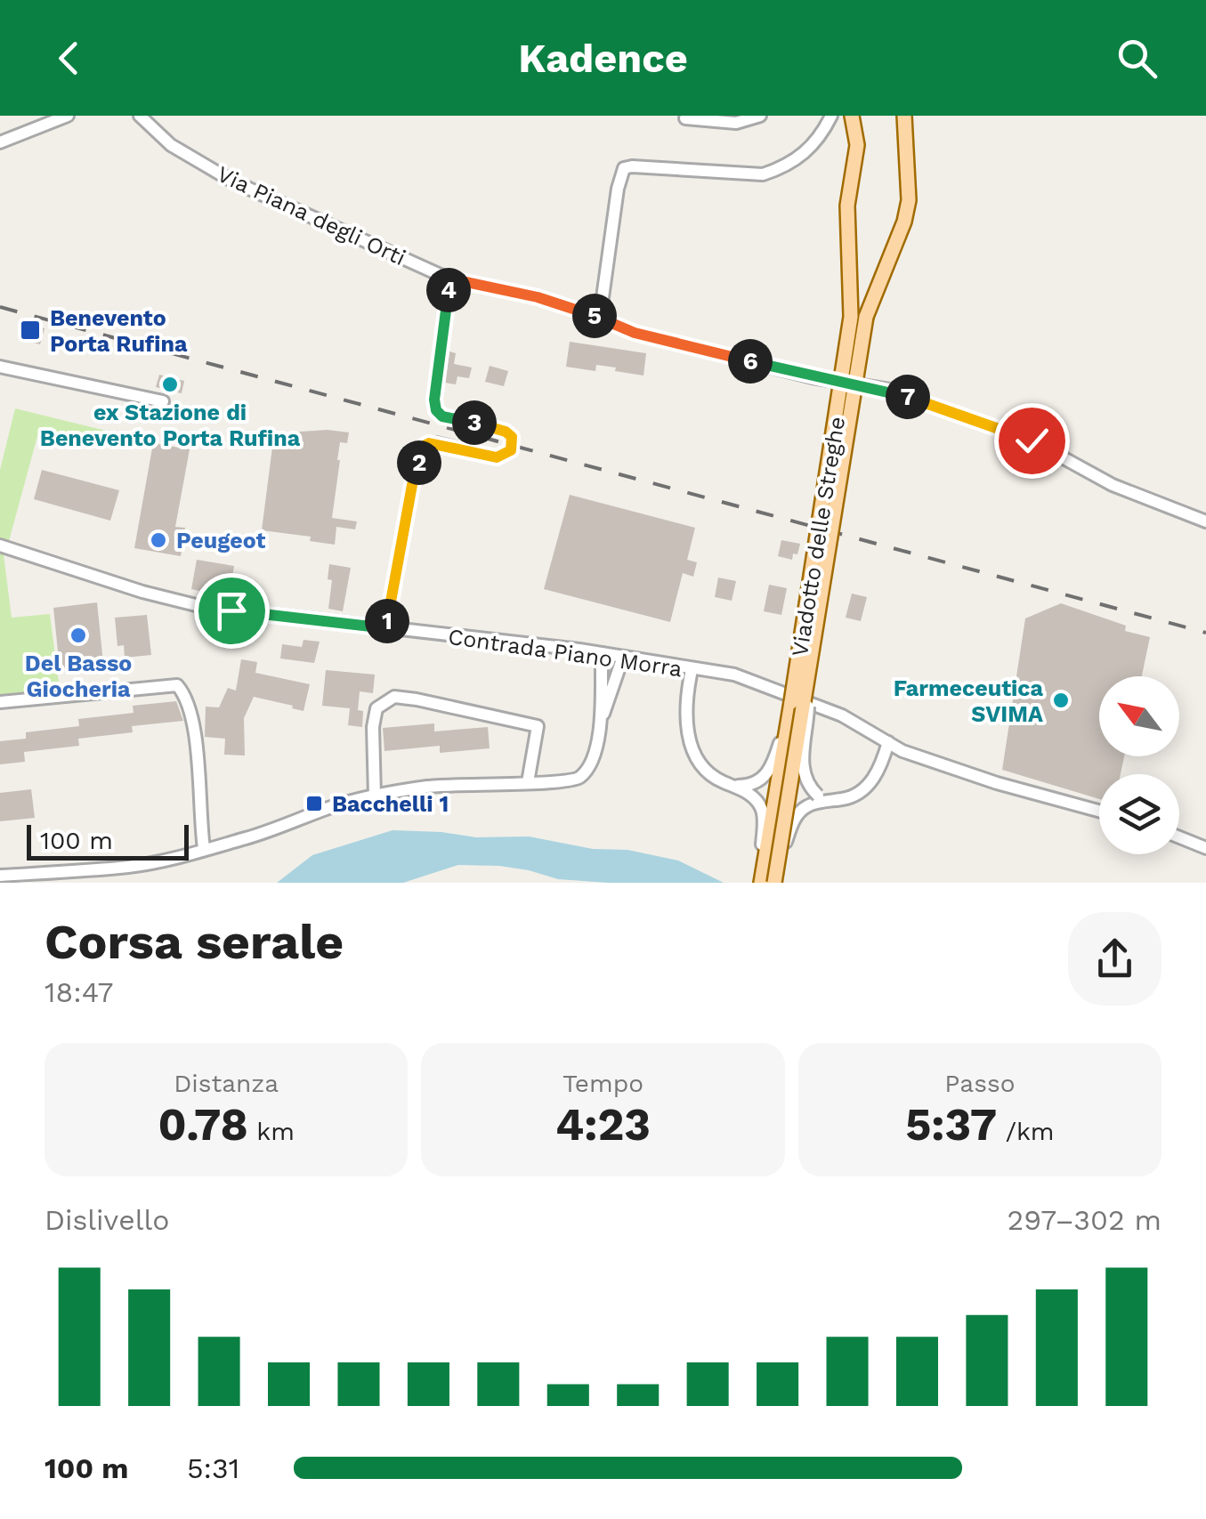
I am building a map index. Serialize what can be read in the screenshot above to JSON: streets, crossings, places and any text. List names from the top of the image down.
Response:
{
  "streets": {
    "main road": ["Viadotto delle Streghe"],
    "street": ["Via Piana degli Orti", "Contrada Piano Morra"]
  },
  "places": {
    "transit": ["Benevento Porta Rufina", "Bacchelli 1"],
    "other": [
      "ex Stazione di Benevento Porta Rufina",
      "Peugeot",
      "Del Basso Giocheria",
      "Farmeceutica SVIMA"
    ]
  },
  "scale_bar": "100 m",
  "north": "top left",
  "page": {
    "header": "Kadence",
    "pins": [
      "4",
      "5",
      "6",
      "7",
      "3",
      "2",
      "1"
    ],
    "scale": "100 m",
    "heading": ["Corsa serale", "18:47"],
    "stats": [
      ["Distanza", "0.78 km"],
      ["Tempo", "4:23"],
      ["Passo", "5:37 /km"]
    ],
    "chart": ["Dislivello", "297–302 m"],
    "list": [
      {
        "name": "100 m",
        "note": "5:31"
      }
    ]
  }
}
